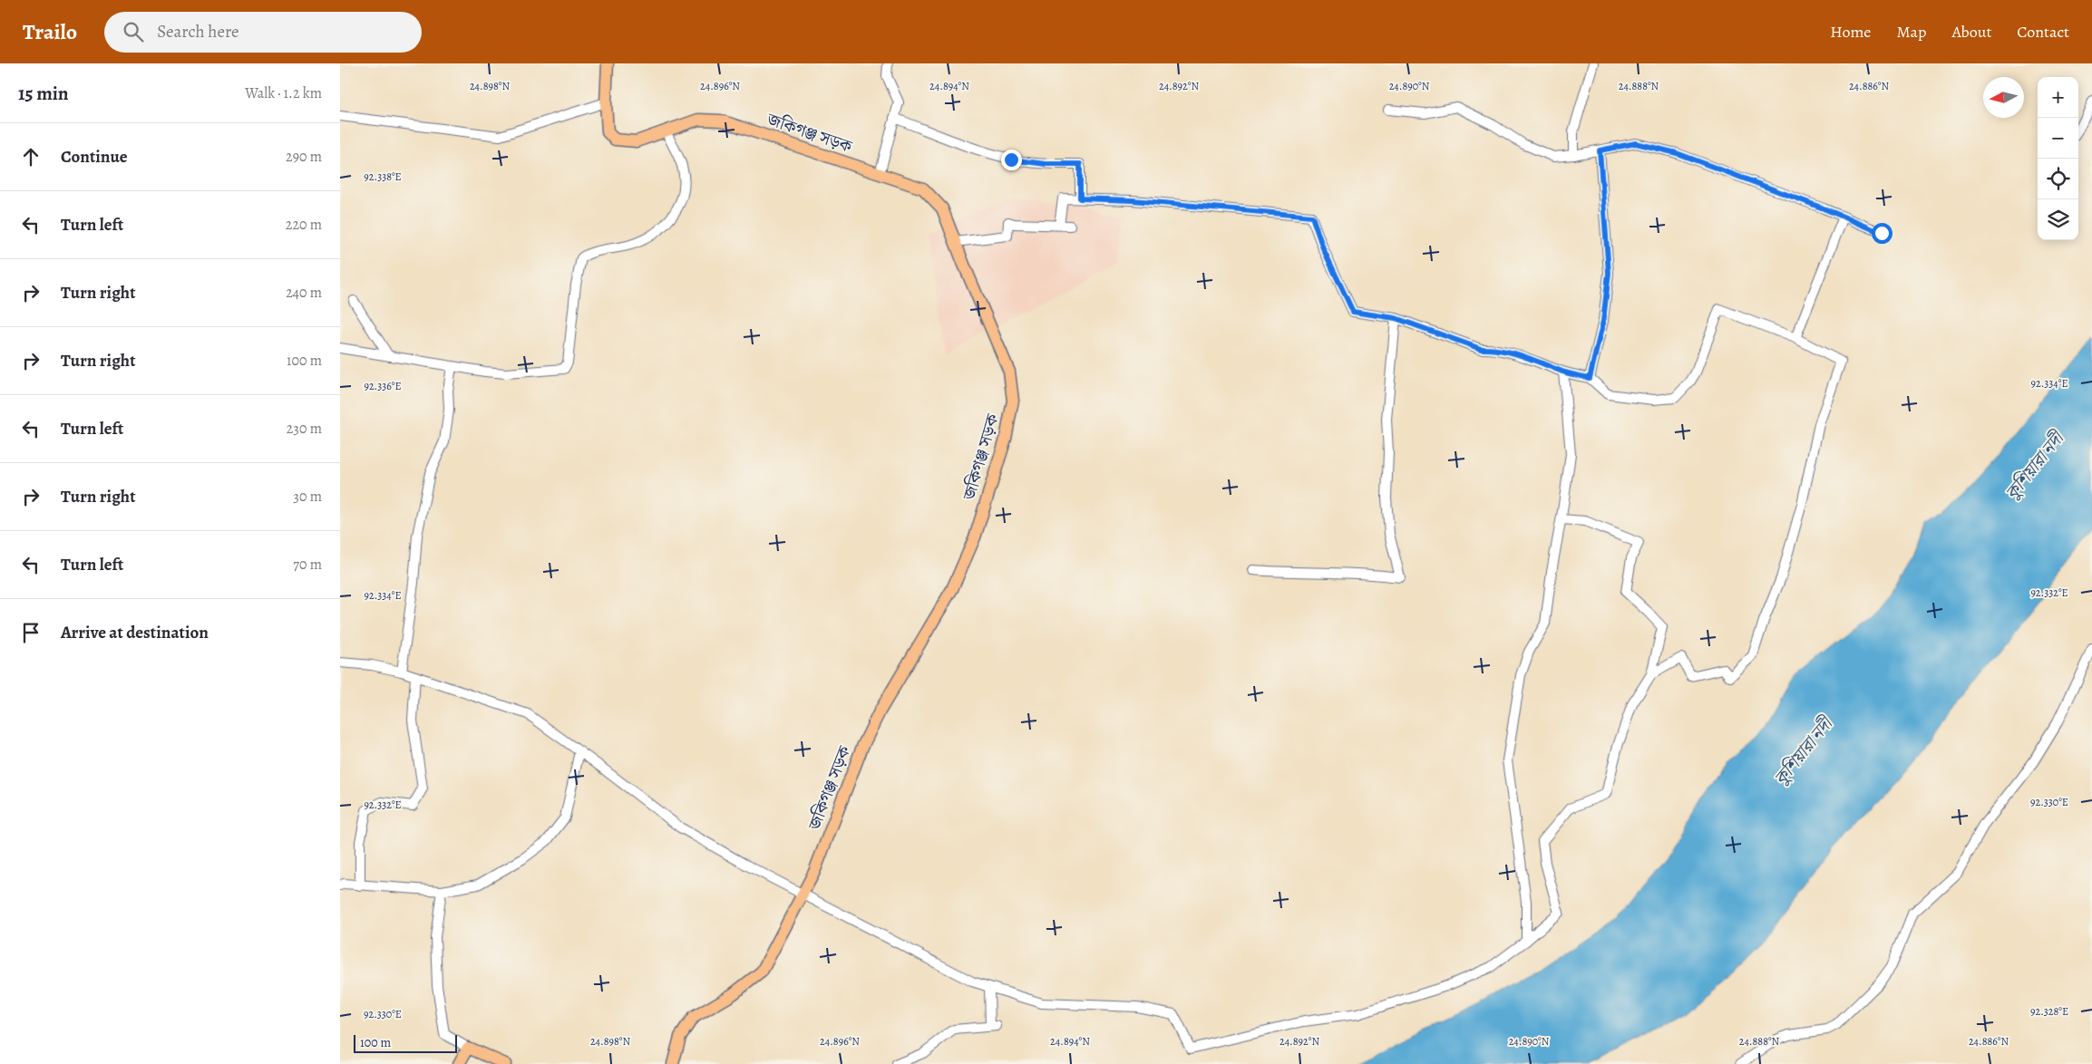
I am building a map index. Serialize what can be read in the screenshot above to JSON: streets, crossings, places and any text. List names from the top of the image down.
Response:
{
  "streets": {
    "main road": ["জকিগঞ্জ সড়ক"]
  },
  "water": ["কুশিয়ারা নদী"],
  "scale_bar": "100 m",
  "north": "left",
  "page": {
    "header": "Trailo",
    "search": "Search here",
    "nav": [
      "Home",
      "Map",
      "About",
      "Contact"
    ],
    "heading": ["15 min", "Walk · 1.2 km"],
    "map_buttons": ["+", "−"],
    "list": [
      ["Continue", "290 m"],
      ["Turn left", "220 m"],
      ["Turn right", "240 m"],
      ["Turn right", "100 m"],
      ["Turn left", "230 m"],
      ["Turn right", "30 m"],
      ["Turn left", "70 m"],
      "Arrive at destination"
    ],
    "scale": "100 m"
  },
  "coordinates": [
    "24.898°N",
    "24.896°N",
    "24.894°N",
    "24.892°N",
    "24.890°N",
    "24.888°N",
    "24.886°N",
    "92.338°E",
    "92.334°E",
    "92.336°E",
    "92.332°E",
    "92.330°E",
    "92.328°E"
  ]
}
